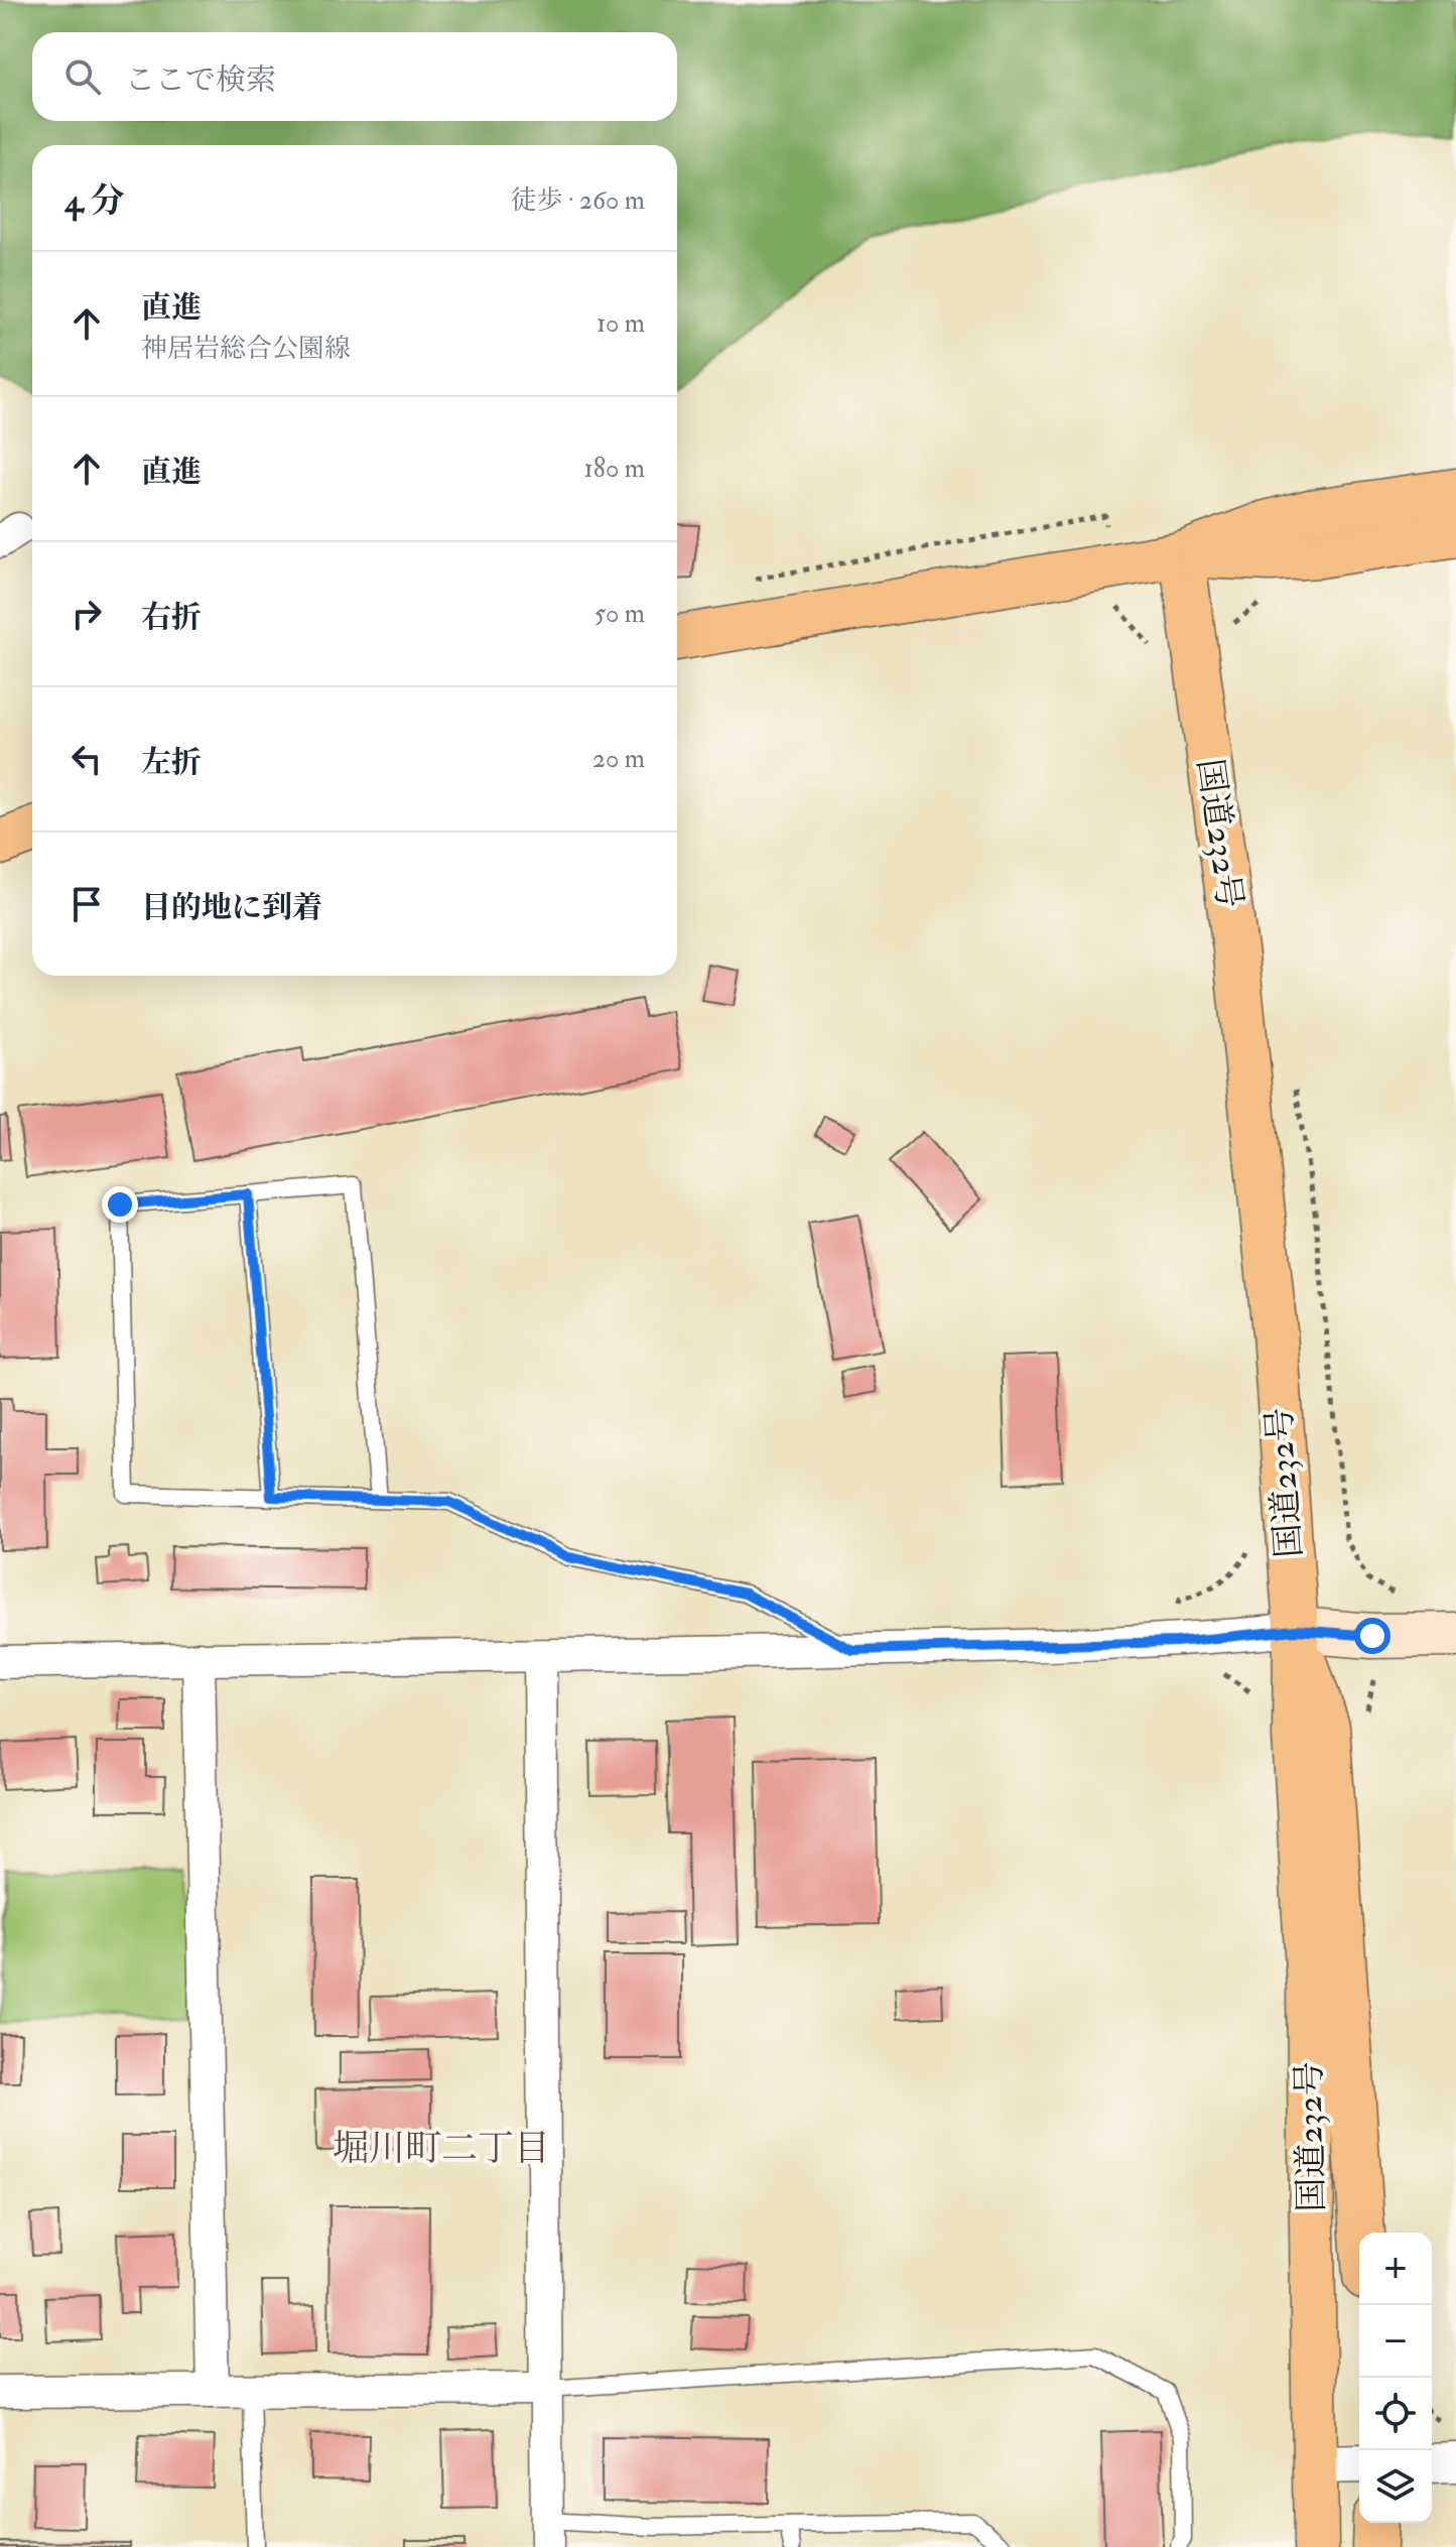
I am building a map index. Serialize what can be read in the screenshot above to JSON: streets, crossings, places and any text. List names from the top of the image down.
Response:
{
  "streets": {
    "highway": ["国道232号"]
  },
  "districts": ["堀川町二丁目"],
  "page": {
    "search": "ここで検索",
    "heading": ["4 分", "徒歩 · 260 m"],
    "list": [
      ["直進", "神居岩総合公園線", "10 m"],
      ["直進", "180 m"],
      ["右折", "50 m"],
      ["左折", "20 m"],
      "目的地に到着"
    ],
    "map_buttons": ["+", "−"]
  }
}
